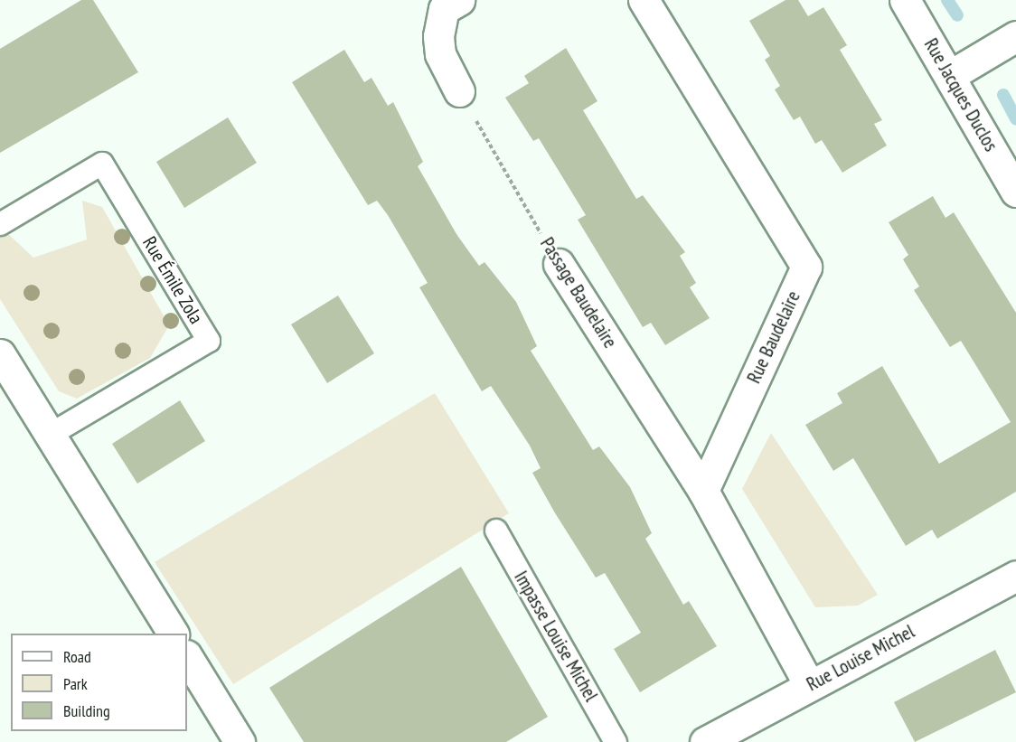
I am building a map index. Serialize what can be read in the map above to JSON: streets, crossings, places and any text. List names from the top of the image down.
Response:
{
  "streets": {
    "street": [
      "Rue Jacques Duclos",
      "Passage Baudelaire",
      "Rue Baudelaire",
      "Rue Louise Michel"
    ],
    "lane": ["Rue Émile Zola", "Impasse Louise Michel"]
  },
  "crossings": [
    ["Passage Baudelaire", "Rue Baudelaire"]
  ],
  "legend": ["Road", "Park", "Building"]
}
